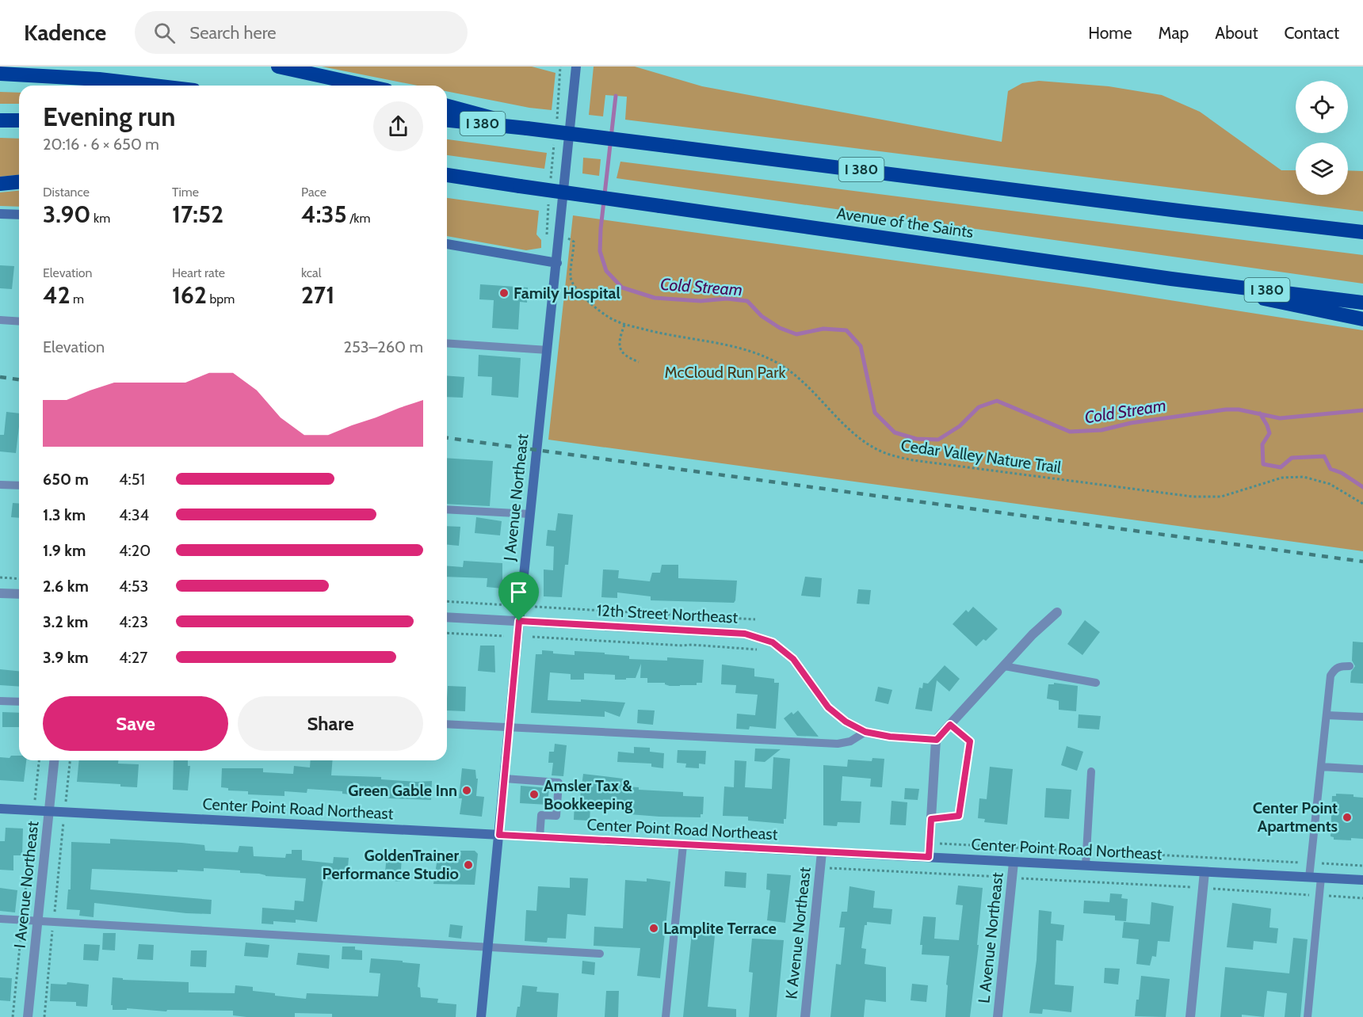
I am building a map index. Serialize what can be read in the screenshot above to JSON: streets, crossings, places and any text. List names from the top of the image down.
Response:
{
  "streets": {
    "highway": ["I 380", "Avenue of the Saints"],
    "main road": ["J Avenue Northeast", "Center Point Road Northeast"],
    "street": [
      "12th Street Northeast",
      "I Avenue Northeast",
      "K Avenue Northeast",
      "L Avenue Northeast"
    ],
    "path": ["Cedar Valley Nature Trail"]
  },
  "crossings": [
    ["J Avenue Northeast", "12th Street Northeast"],
    ["J Avenue Northeast", "Center Point Road Northeast"],
    ["Center Point Road Northeast", "I Avenue Northeast"],
    ["Center Point Road Northeast", "K Avenue Northeast"],
    ["Center Point Road Northeast", "L Avenue Northeast"]
  ],
  "water": ["Cold Stream"],
  "parks": ["McCloud Run Park"],
  "places": [
    "Family Hospital",
    "Green Gable Inn",
    "Amsler Tax & Bookkeeping",
    "Center Point Apartments",
    "GoldenTrainer Performance Studio",
    "Lamplite Terrace"
  ],
  "page": {
    "header": "Kadence",
    "search": "Search here",
    "nav": [
      "Home",
      "Map",
      "About",
      "Contact"
    ],
    "heading": ["Evening run", "20:16 · 6 × 650 m"],
    "stats": [
      ["Distance", "3.90 km"],
      ["Time", "17:52"],
      ["Pace", "4:35 /km"],
      ["Elevation", "42 m"],
      ["Heart rate", "162 bpm"],
      ["kcal", "271"]
    ],
    "chart": ["Elevation", "253–260 m"],
    "list": [
      {
        "name": "650 m",
        "note": "4:51"
      },
      {
        "name": "1.3 km",
        "note": "4:34"
      },
      {
        "name": "1.9 km",
        "note": "4:20"
      },
      {
        "name": "2.6 km",
        "note": "4:53"
      },
      {
        "name": "3.2 km",
        "note": "4:23"
      },
      {
        "name": "3.9 km",
        "note": "4:27"
      }
    ],
    "buttons": ["Save", "Share"]
  }
}
